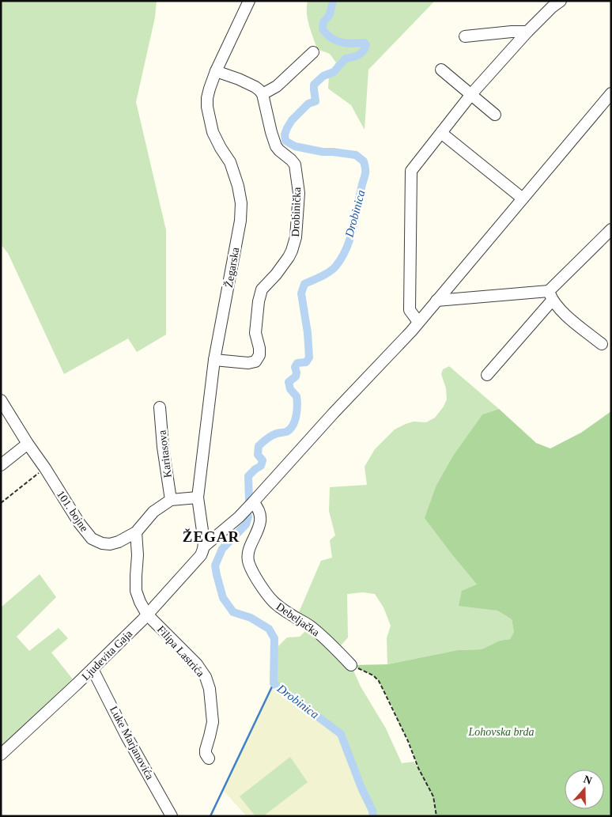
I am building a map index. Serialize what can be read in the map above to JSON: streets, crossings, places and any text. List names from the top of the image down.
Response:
{
  "streets": {
    "street": [
      "Drobinička",
      "Žegarska",
      "Karitasova",
      "101. bojne",
      "Debeljačka",
      "Filipa Lastrića",
      "Ljudevita Gaja",
      "Luke Marjanovića"
    ]
  },
  "crossings": [
    ["Drobinička", "Žegarska"],
    ["Žegarska", "101. bojne"],
    ["Žegarska", "Ljudevita Gaja"],
    ["Karitasova", "101. bojne"],
    ["101. bojne", "Filipa Lastrića"],
    ["Debeljačka", "Ljudevita Gaja"],
    ["Filipa Lastrića", "Ljudevita Gaja"],
    ["Ljudevita Gaja", "Luke Marjanovića"]
  ],
  "districts": ["ŽEGAR"],
  "water": ["Drobinica"],
  "parks": ["Lohovska brda"],
  "north": "top"
}
